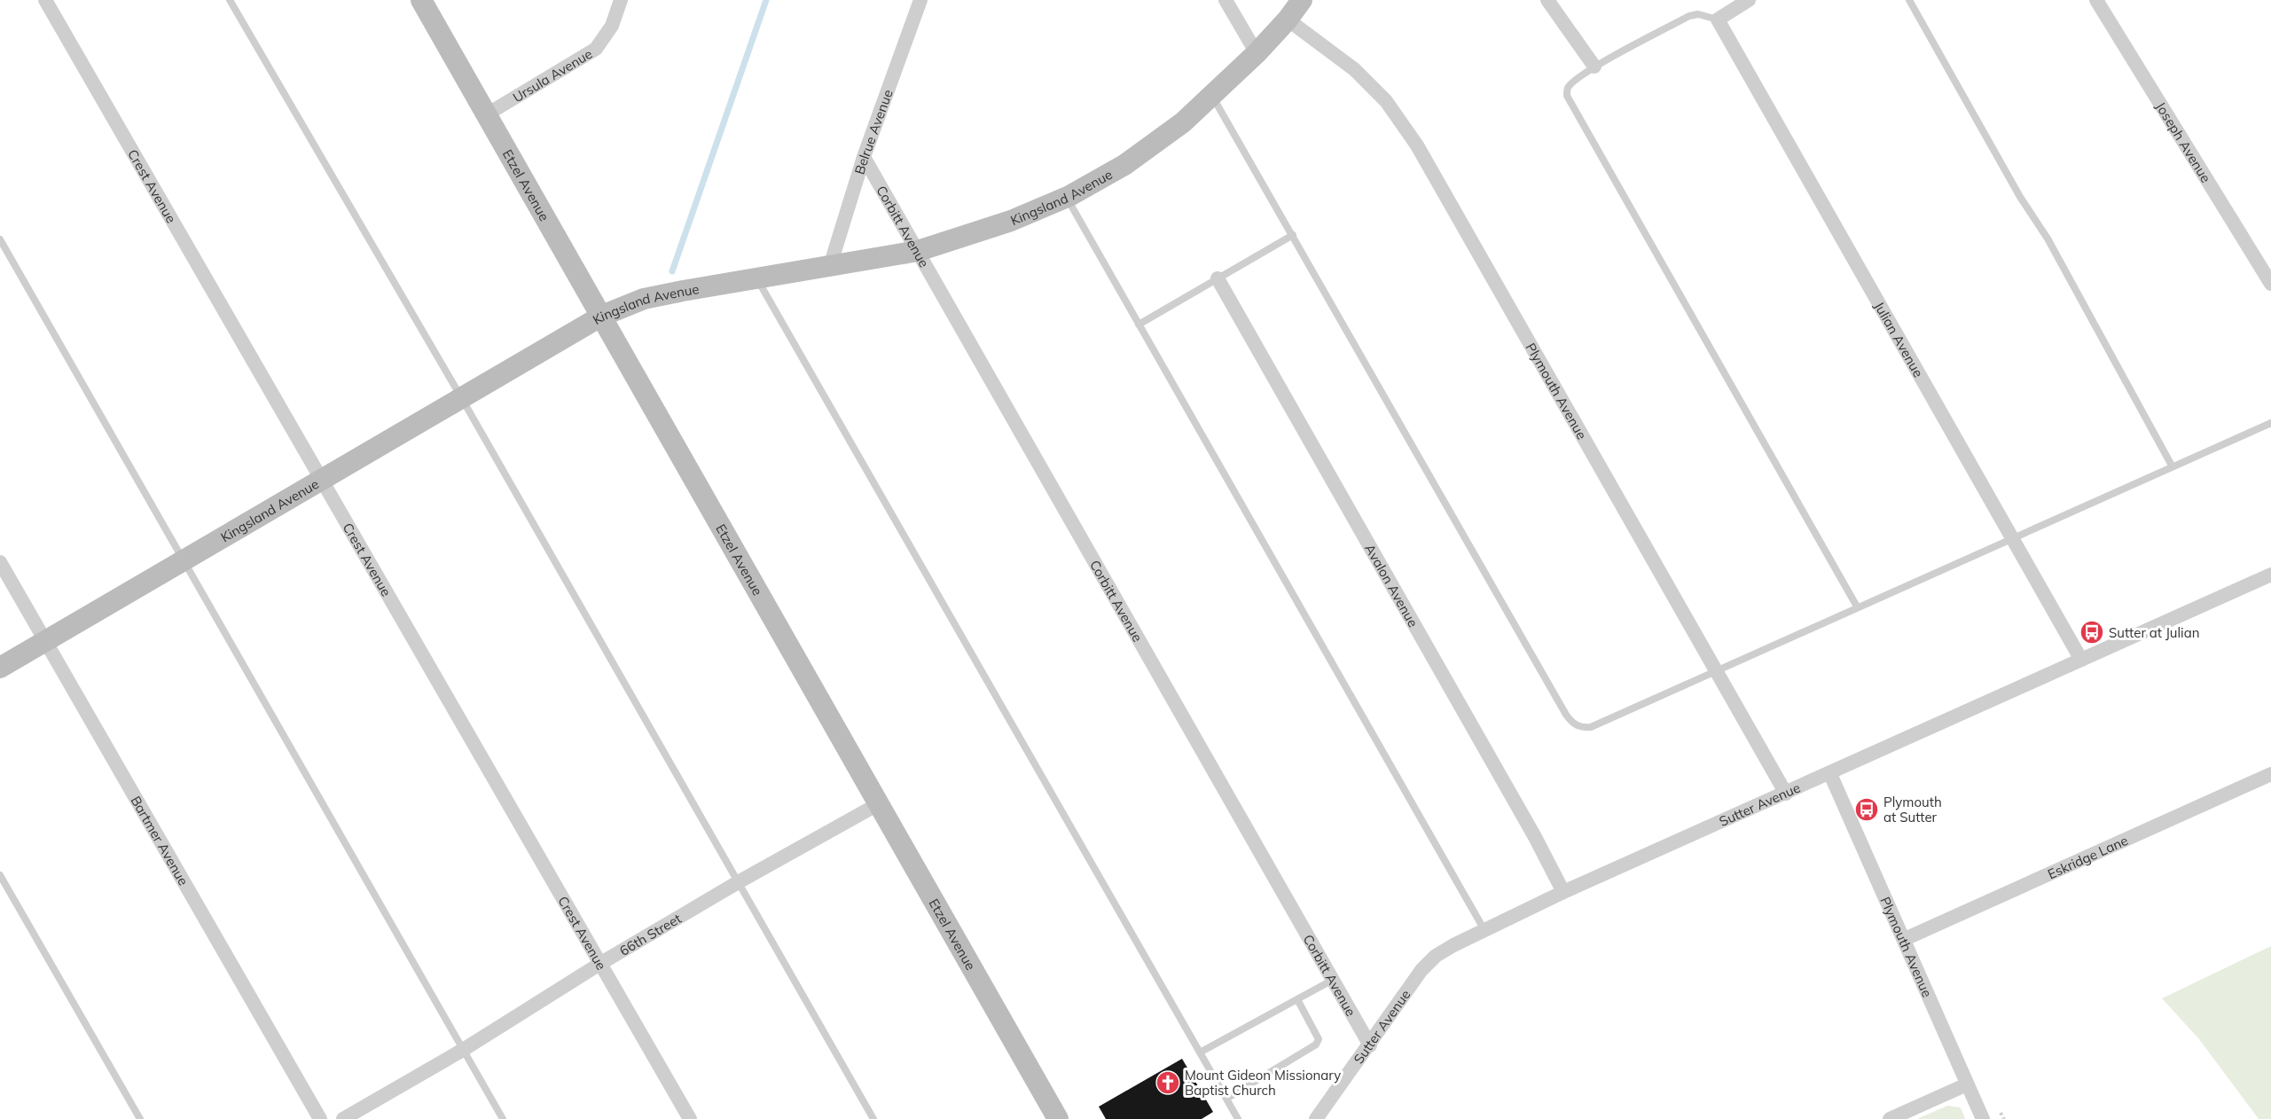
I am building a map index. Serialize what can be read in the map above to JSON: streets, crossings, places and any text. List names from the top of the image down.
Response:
{
  "streets": {
    "street": [
      "Ursula Avenue",
      "Belrue Avenue",
      "Joseph Avenue",
      "Etzel Avenue",
      "Crest Avenue",
      "Kingsland Avenue",
      "Corbitt Avenue",
      "Julian Avenue",
      "Plymouth Avenue",
      "Avalon Avenue",
      "Sutter Avenue",
      "Bartmer Avenue",
      "Eskridge Lane",
      "66th Street"
    ]
  },
  "crossings": [
    ["Ursula Avenue", "Etzel Avenue"],
    ["Belrue Avenue", "Kingsland Avenue"],
    ["Belrue Avenue", "Corbitt Avenue"],
    ["Etzel Avenue", "Kingsland Avenue"],
    ["Etzel Avenue", "66th Street"],
    ["Crest Avenue", "Kingsland Avenue"],
    ["Crest Avenue", "66th Street"],
    ["Kingsland Avenue", "Corbitt Avenue"],
    ["Kingsland Avenue", "Plymouth Avenue"],
    ["Kingsland Avenue", "Bartmer Avenue"],
    ["Corbitt Avenue", "Sutter Avenue"],
    ["Julian Avenue", "Sutter Avenue"],
    ["Plymouth Avenue", "Sutter Avenue"],
    ["Plymouth Avenue", "Eskridge Lane"],
    ["Avalon Avenue", "Sutter Avenue"]
  ],
  "places": {
    "bus stop": ["Sutter at Julian", "Plymouth at Sutter"],
    "church": ["Mount Gideon Missionary Baptist Church"]
  }
}
